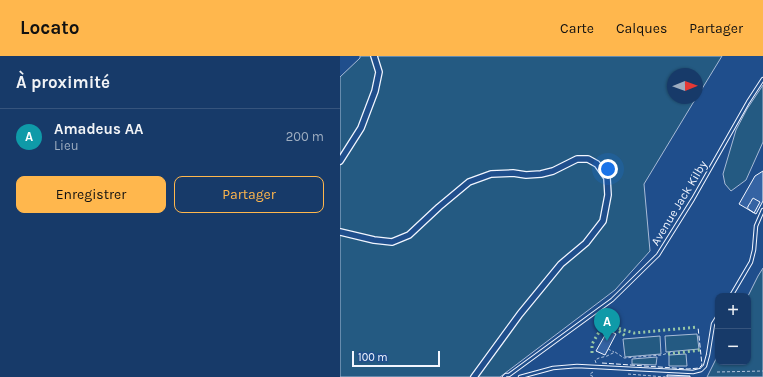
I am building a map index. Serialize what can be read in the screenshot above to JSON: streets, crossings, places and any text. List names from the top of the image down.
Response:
{
  "streets": {
    "lane": ["Avenue Jack Kilby"]
  },
  "scale_bar": "100 m",
  "north": "right",
  "page": {
    "header": "Locato",
    "nav": ["Carte", "Calques", "Partager"],
    "heading": "À proximité",
    "list": [
      {
        "mark": "A",
        "name": "Amadeus AA",
        "note": "Lieu",
        "value": "200 m"
      }
    ],
    "buttons": ["Enregistrer", "Partager"],
    "map_buttons": ["+", "−"],
    "pins": "A",
    "scale": "100 m"
  }
}
